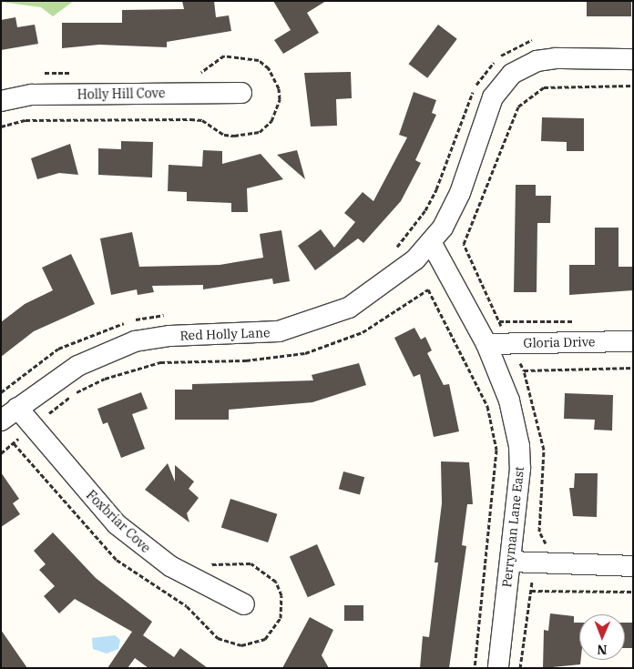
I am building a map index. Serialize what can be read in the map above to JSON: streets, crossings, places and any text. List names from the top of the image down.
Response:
{
  "streets": {
    "street": [
      "Holly Hill Cove",
      "Red Holly Lane",
      "Gloria Drive",
      "Foxbriar Cove",
      "Perryman Lane East"
    ]
  },
  "crossings": [
    ["Red Holly Lane", "Foxbriar Cove"],
    ["Red Holly Lane", "Perryman Lane East"],
    ["Gloria Drive", "Perryman Lane East"]
  ],
  "north": "bottom"
}
